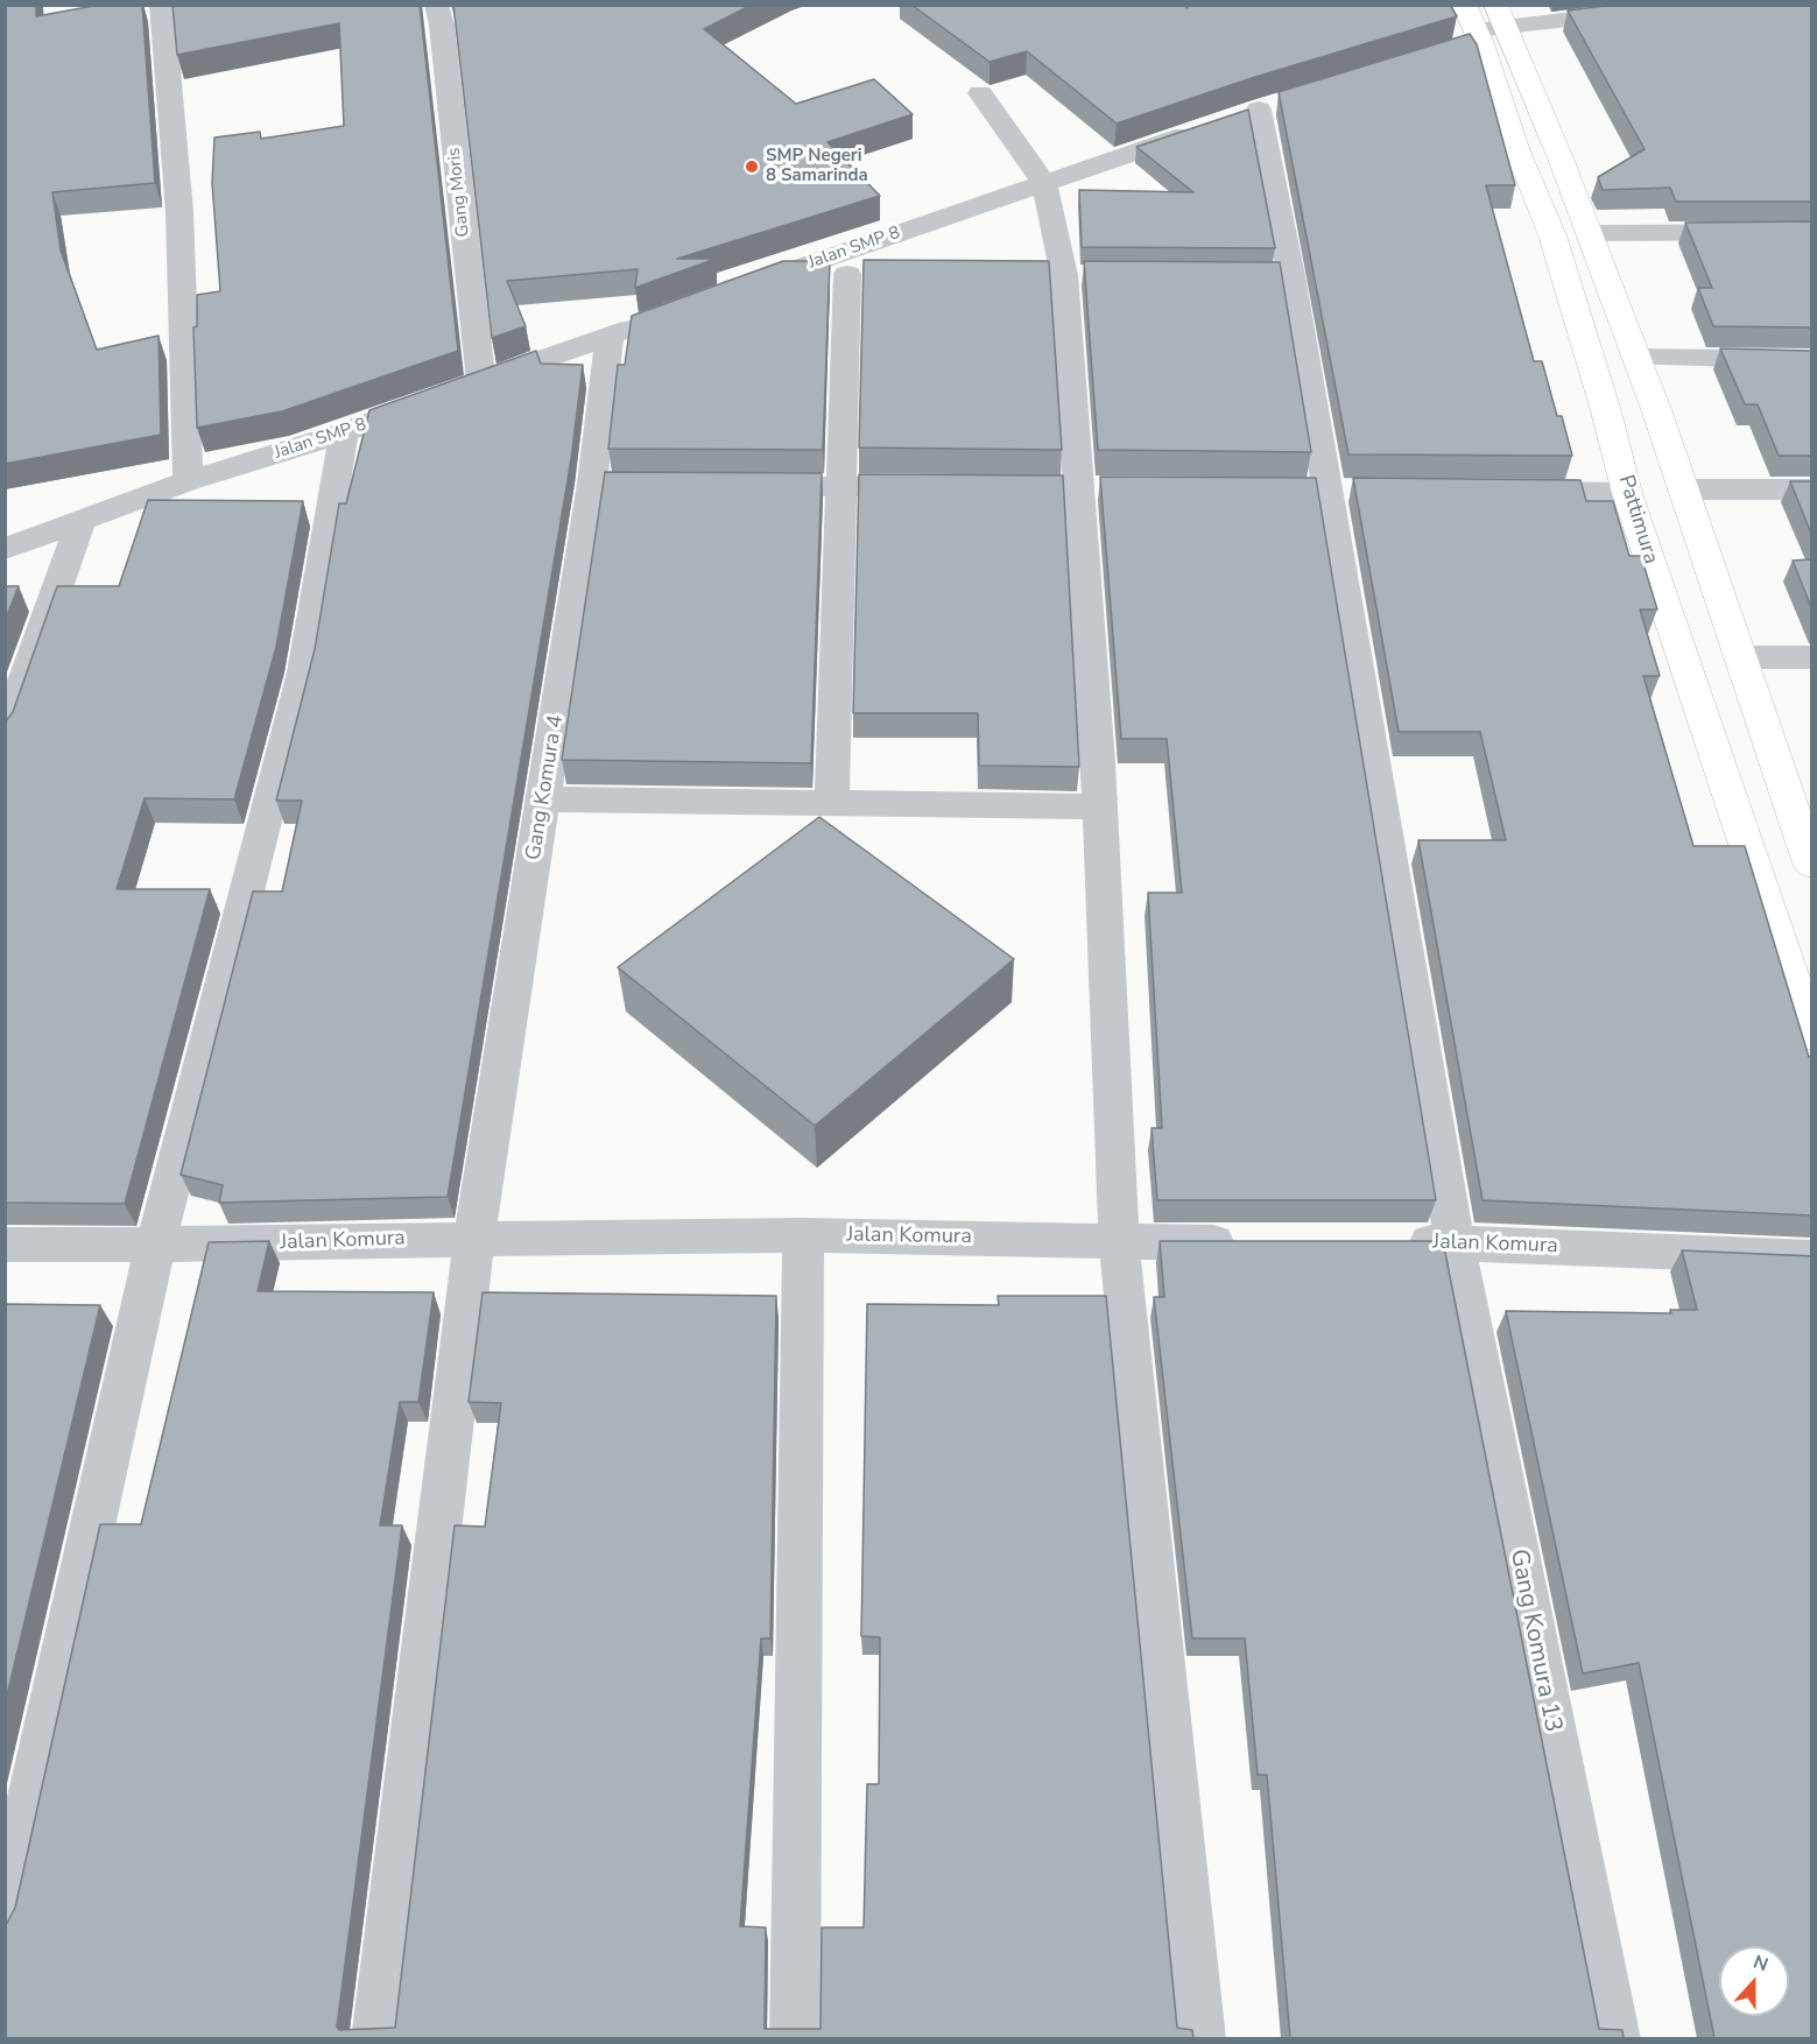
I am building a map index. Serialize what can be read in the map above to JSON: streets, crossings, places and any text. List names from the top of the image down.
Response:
{
  "streets": {
    "main road": ["Pattimura"],
    "street": [
      "Gang Moris",
      "Jalan SMP 8",
      "Gang Komura 4",
      "Jalan Komura",
      "Gang Komura 13"
    ]
  },
  "crossings": [
    ["Gang Moris", "Jalan SMP 8"],
    ["Jalan SMP 8", "Gang Komura 4"],
    ["Jalan SMP 8", "Gang Komura 13"],
    ["Gang Komura 4", "Jalan Komura"],
    ["Jalan Komura", "Gang Komura 13"]
  ],
  "places": ["SMP Negeri 8 Samarinda"],
  "north": "top"
}
